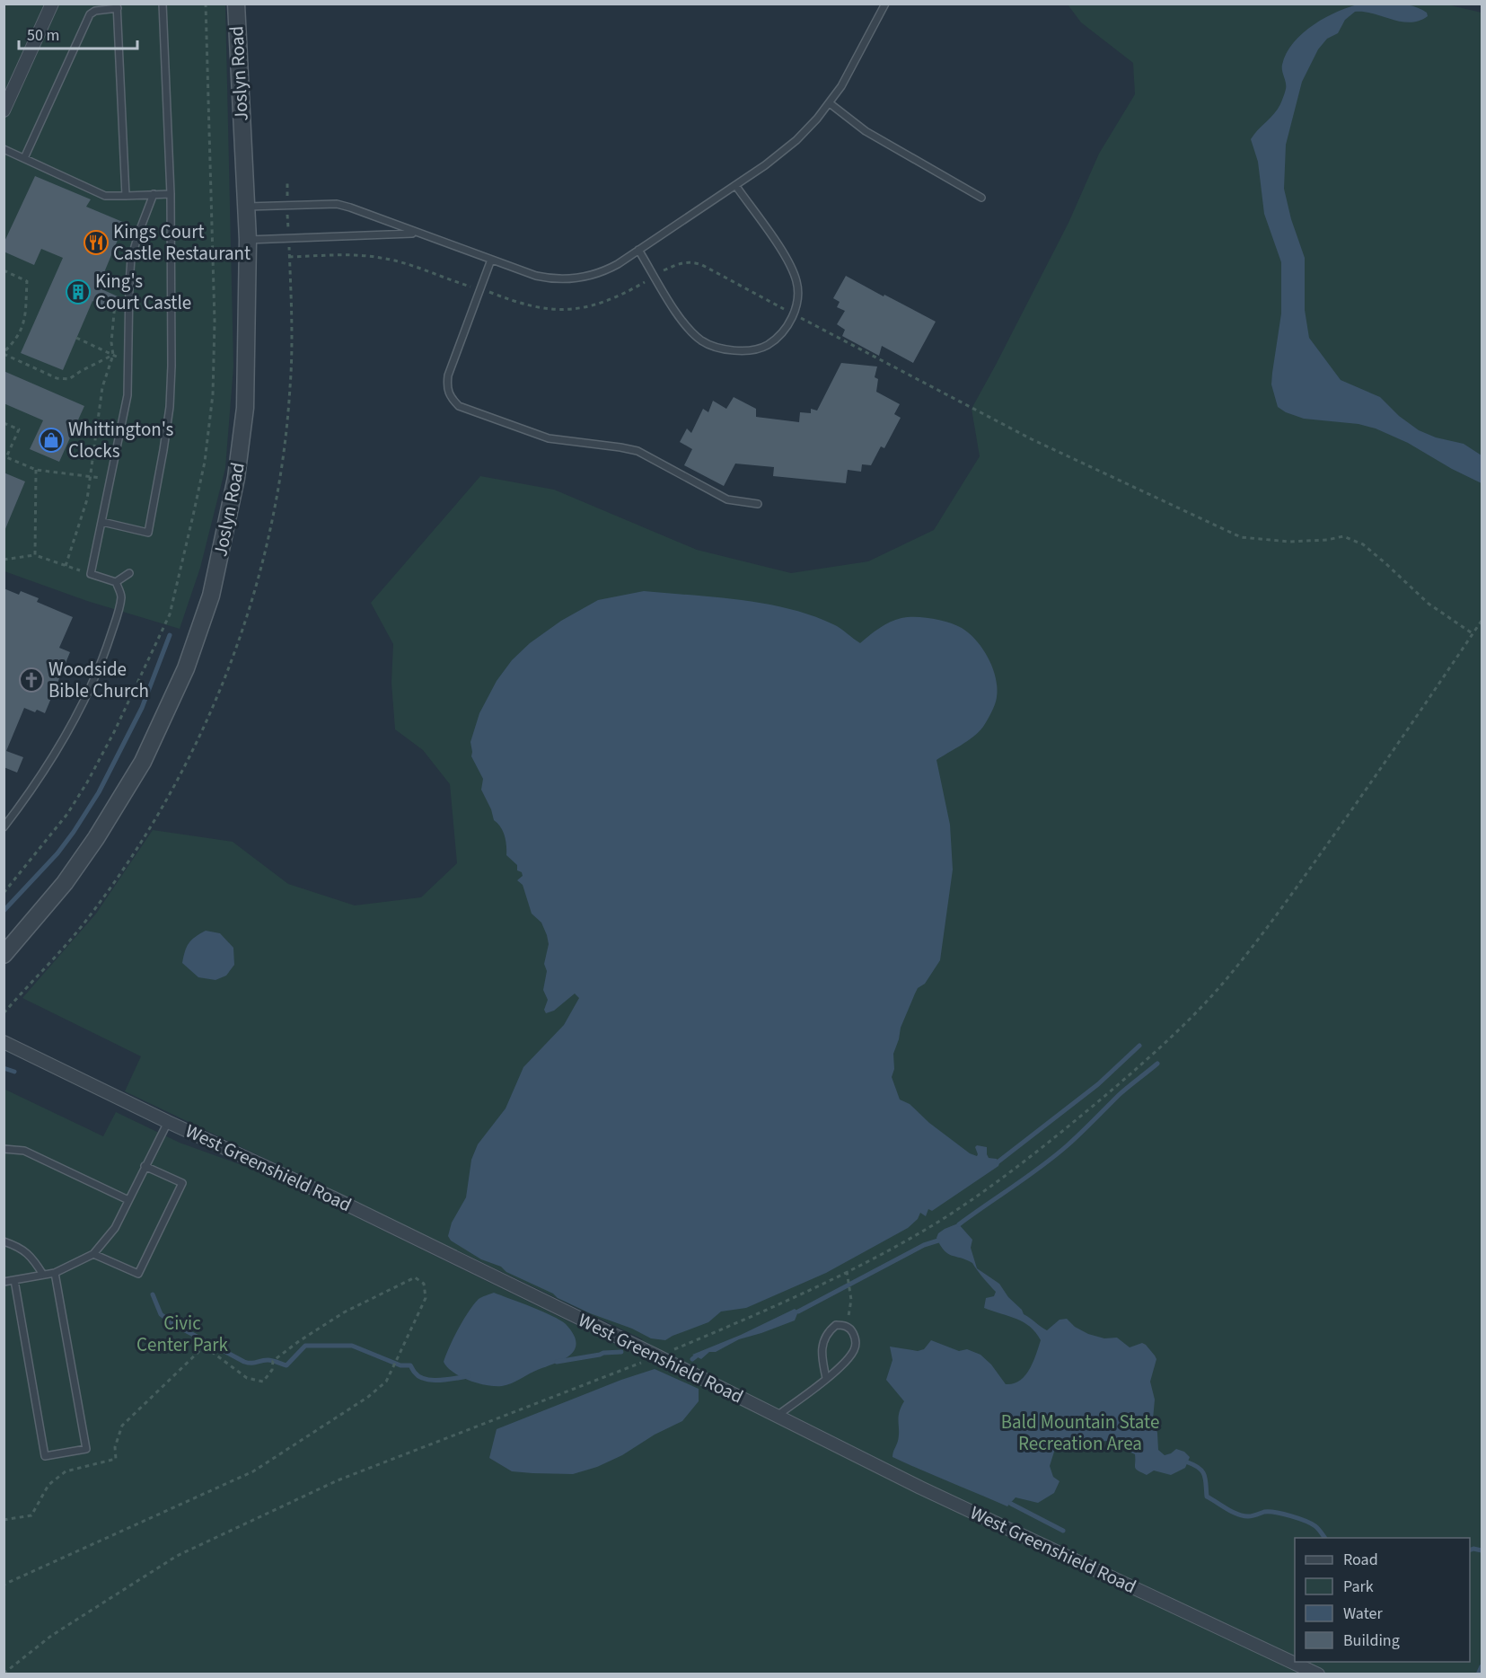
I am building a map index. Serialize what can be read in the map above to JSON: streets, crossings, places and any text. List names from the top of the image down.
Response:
{
  "streets": {
    "street": ["Joslyn Road", "West Greenshield Road"]
  },
  "parks": ["Civic Center Park", "Bald Mountain State Recreation Area"],
  "places": {
    "restaurant": ["Kings Court Castle Restaurant"],
    "building": ["King's Court Castle"],
    "shop": ["Whittington's Clocks"],
    "church": ["Woodside Bible Church"]
  },
  "legend": [
    "Road",
    "Park",
    "Water",
    "Building"
  ],
  "scale_bar": "50 m"
}
